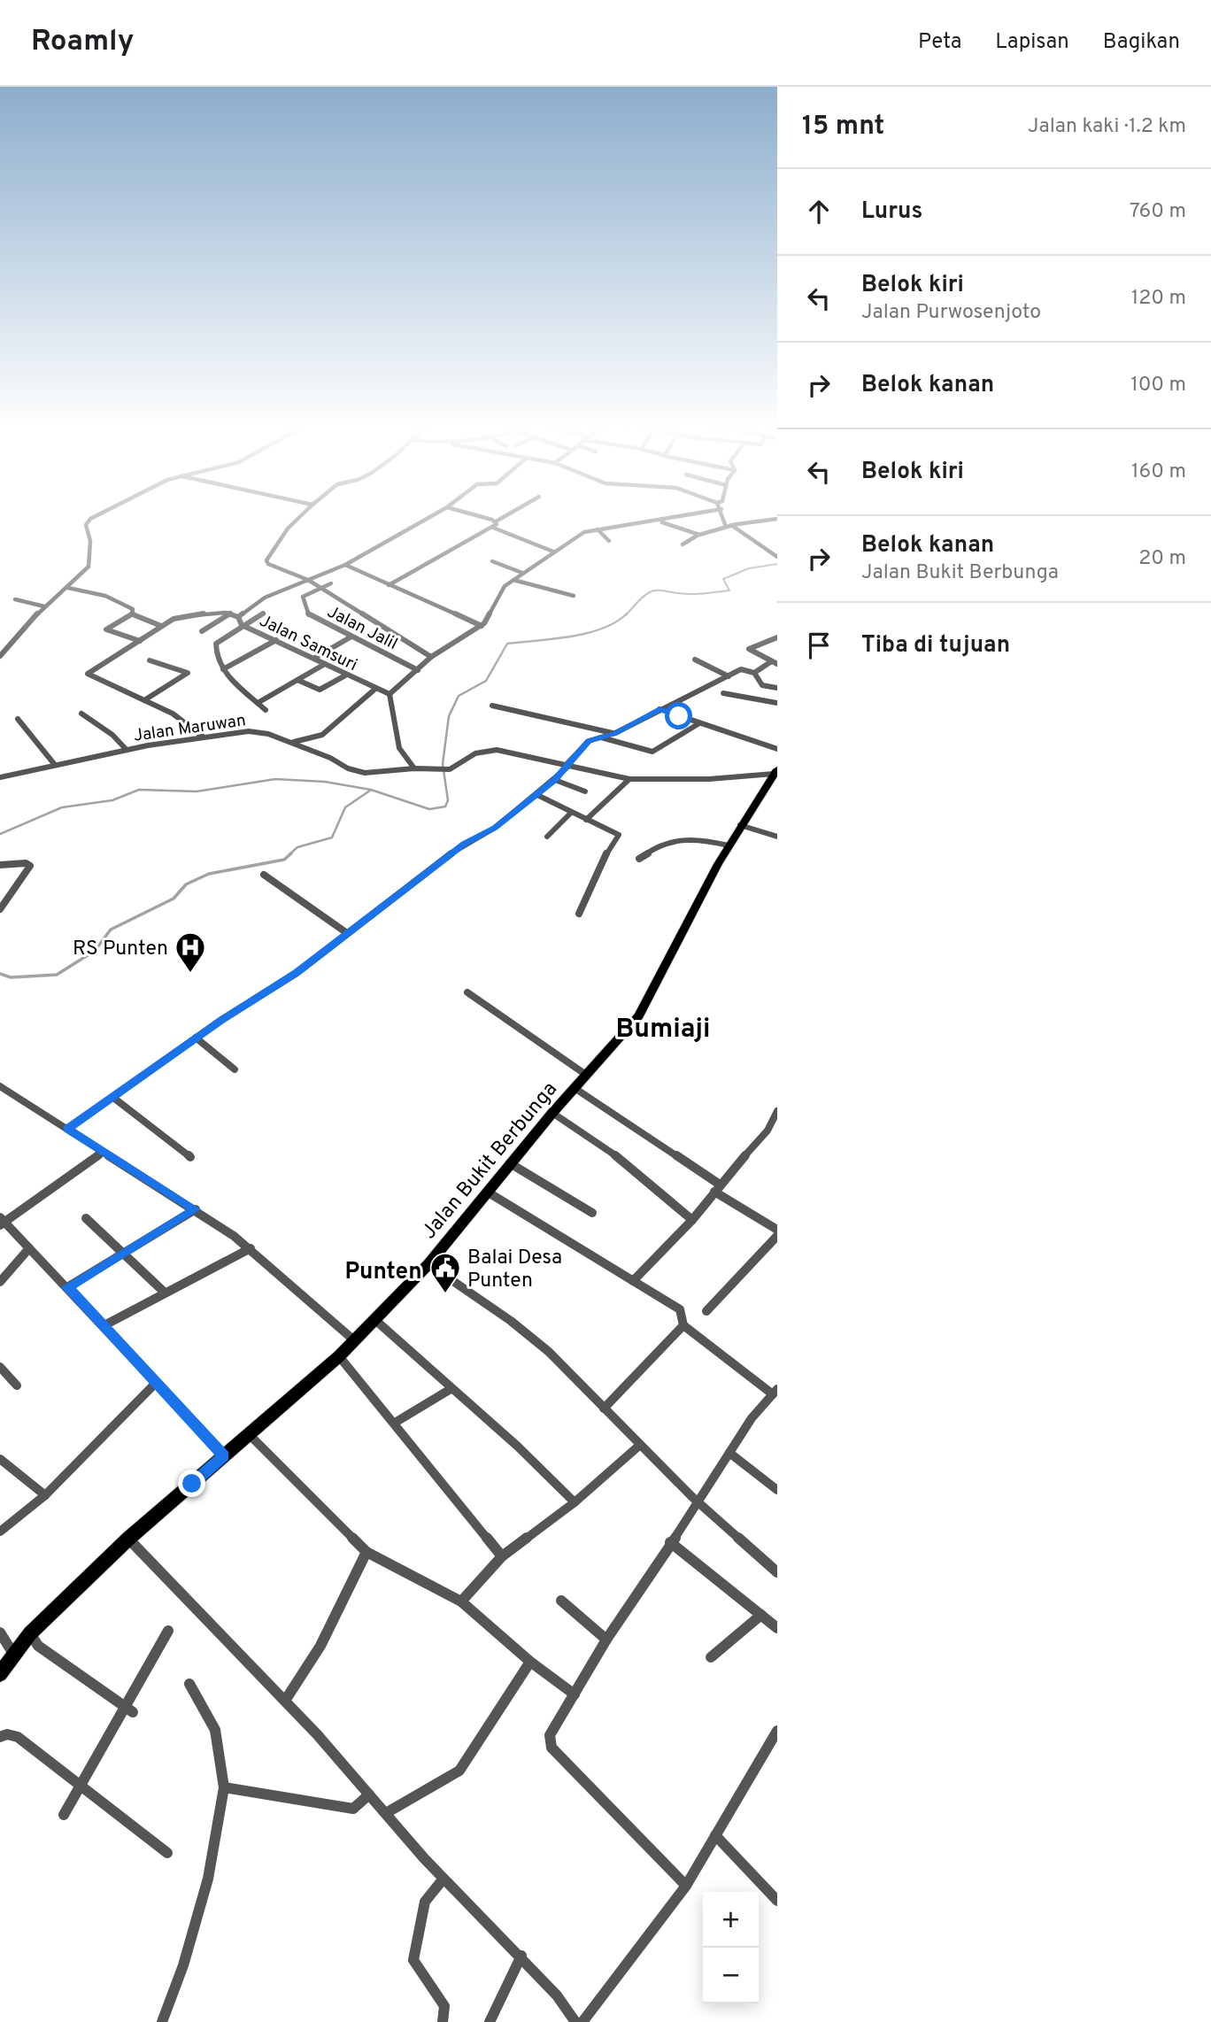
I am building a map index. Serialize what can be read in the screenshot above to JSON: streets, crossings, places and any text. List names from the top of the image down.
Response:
{
  "streets": {
    "main road": ["Jalan Bukit Berbunga"],
    "street": ["Jalan Jalil", "Jalan Samsuri", "Jalan Maruwan"]
  },
  "crossings": [
    ["Jalan Samsuri", "Jalan Maruwan"],
    ["Jalan Maruwan", "Jalan Bukit Berbunga"]
  ],
  "districts": ["Bumiaji", "Punten"],
  "places": {
    "hospital": ["RS Punten"],
    "public building": ["Balai Desa Punten"]
  },
  "page": {
    "header": "Roamly",
    "nav": ["Peta", "Lapisan", "Bagikan"],
    "heading": ["15 mnt", "Jalan kaki · 1.2 km"],
    "list": [
      ["Lurus", "760 m"],
      ["Belok kiri", "Jalan Purwosenjoto", "120 m"],
      ["Belok kanan", "100 m"],
      ["Belok kiri", "160 m"],
      ["Belok kanan", "Jalan Bukit Berbunga", "20 m"],
      "Tiba di tujuan"
    ],
    "map_buttons": ["+", "−"]
  }
}
